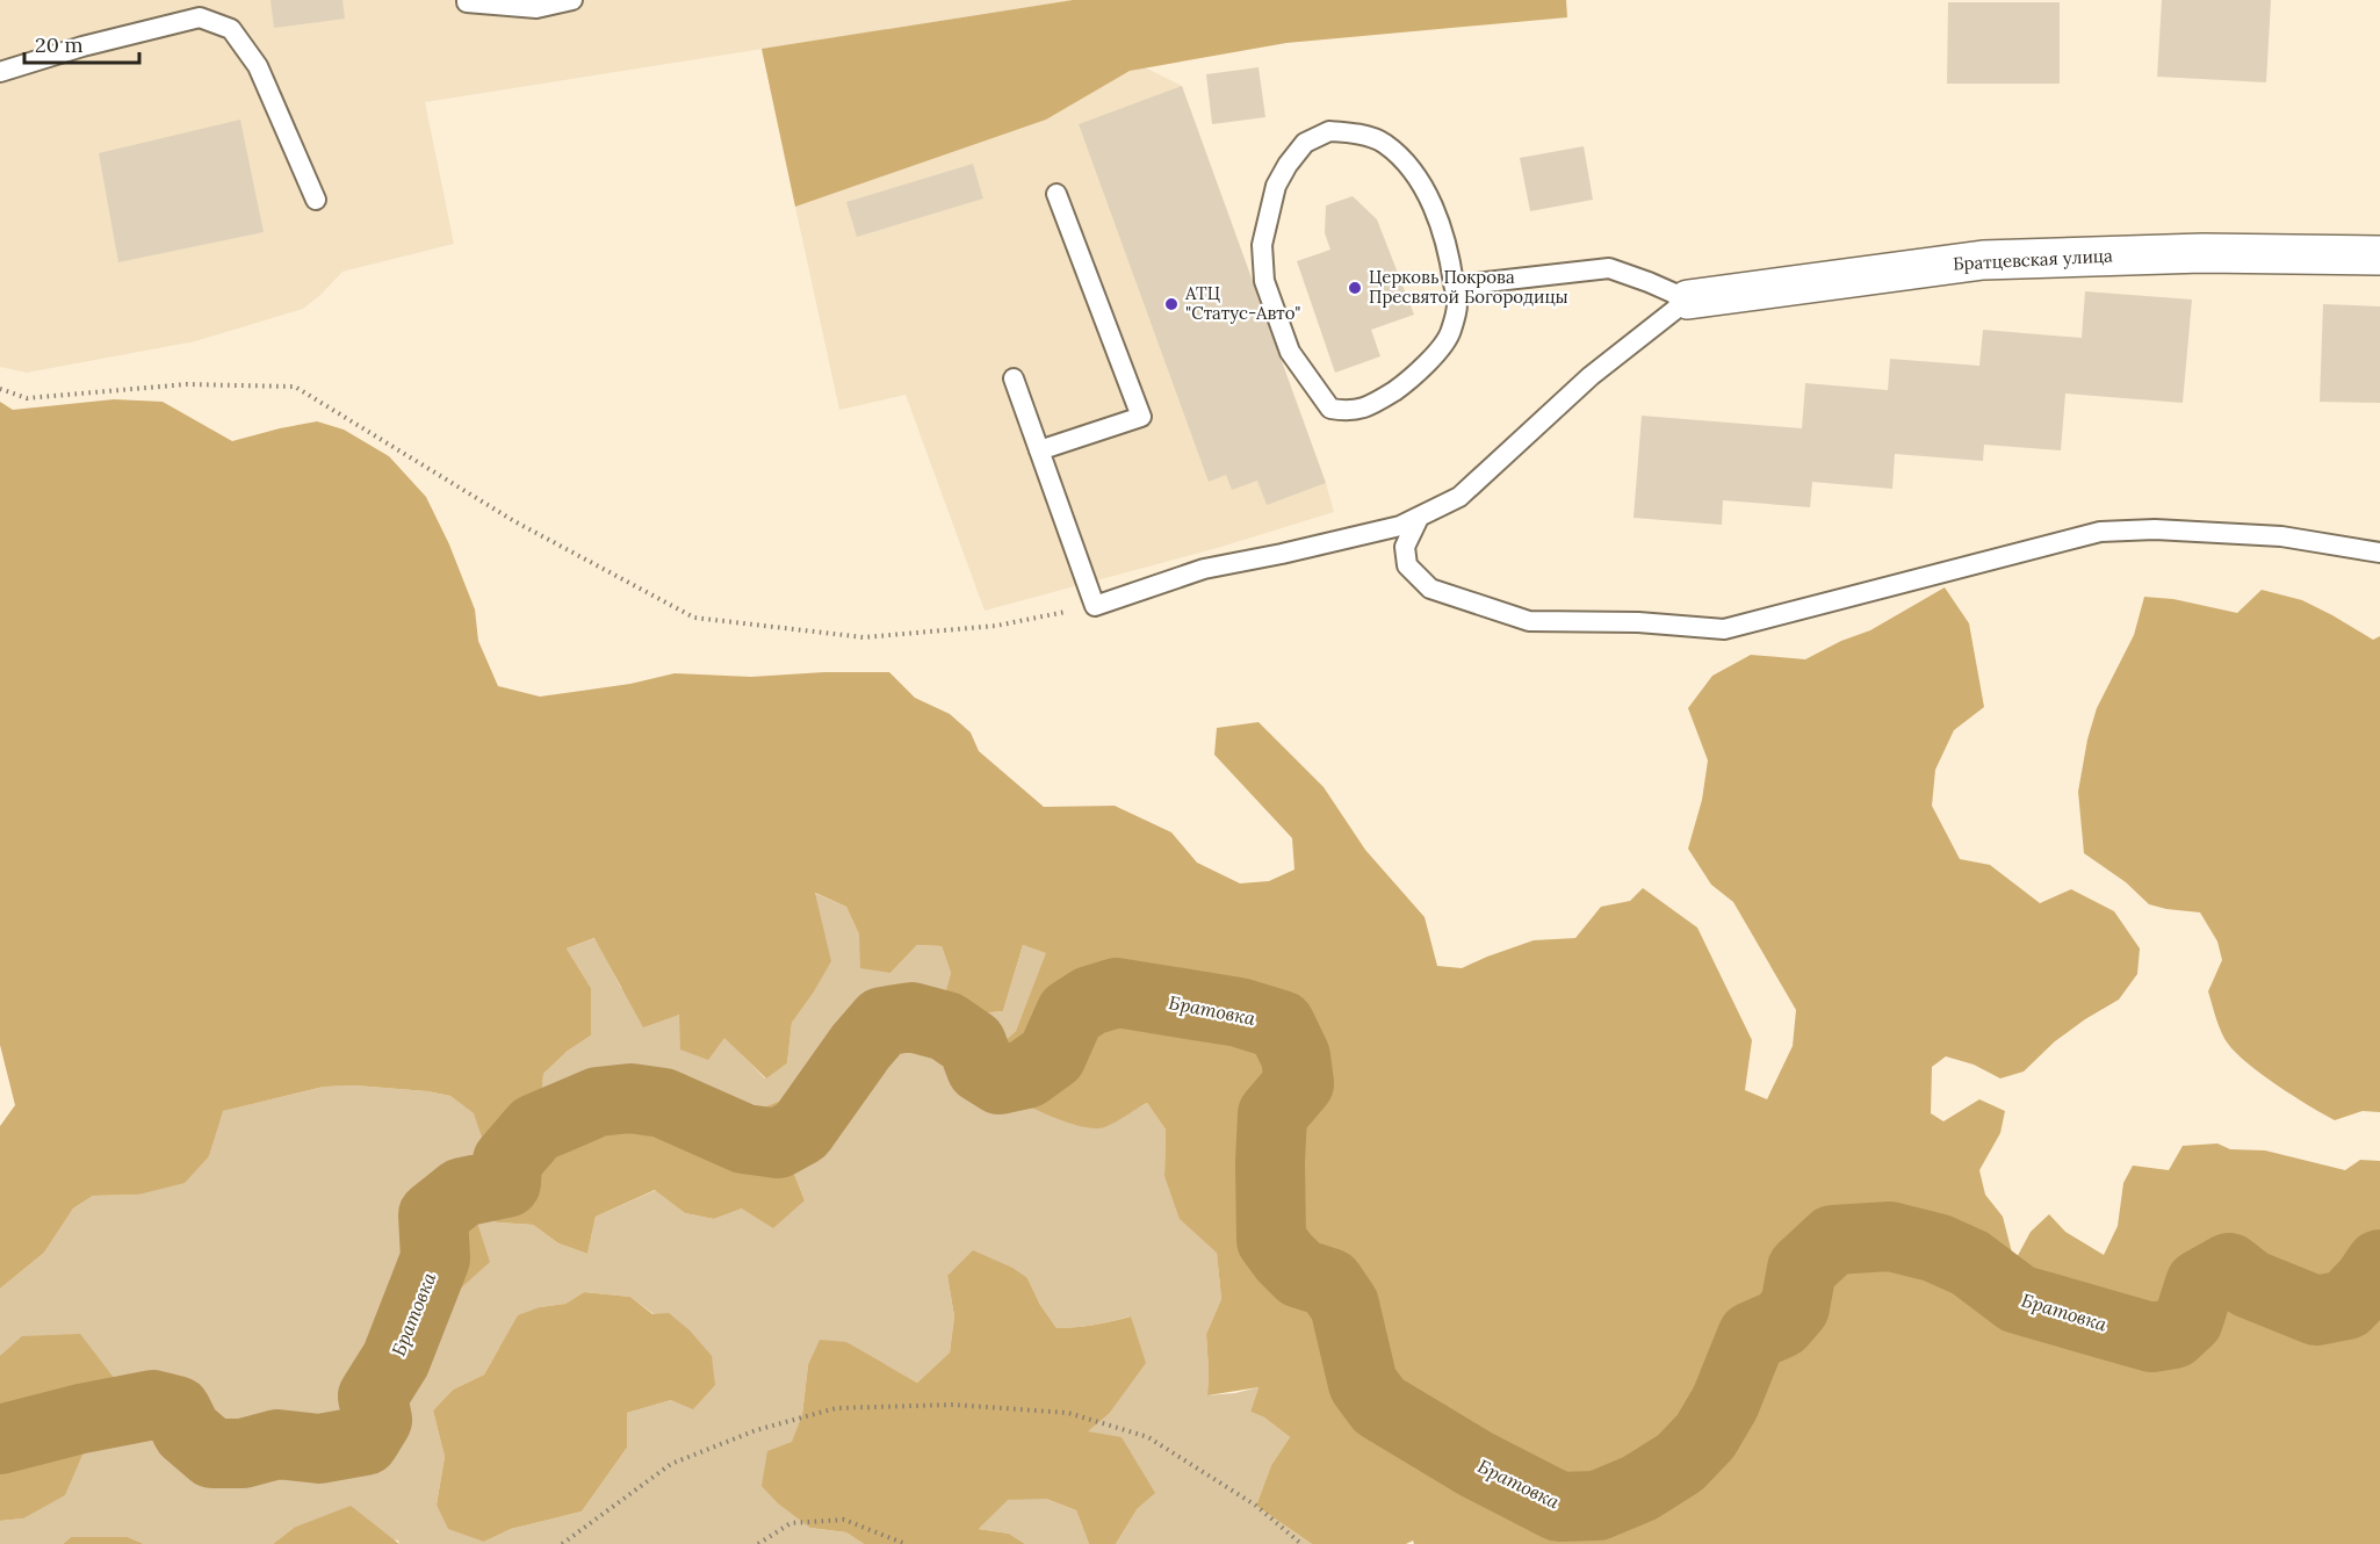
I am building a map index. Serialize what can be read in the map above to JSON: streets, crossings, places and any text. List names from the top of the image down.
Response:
{
  "streets": {
    "street": ["Братцевская улица"]
  },
  "water": ["Братовка"],
  "places": ["Церковь Покрова Пресвятой Богородицы", "АТЦ \"Статус-Авто\""],
  "scale_bar": "20 m"
}
